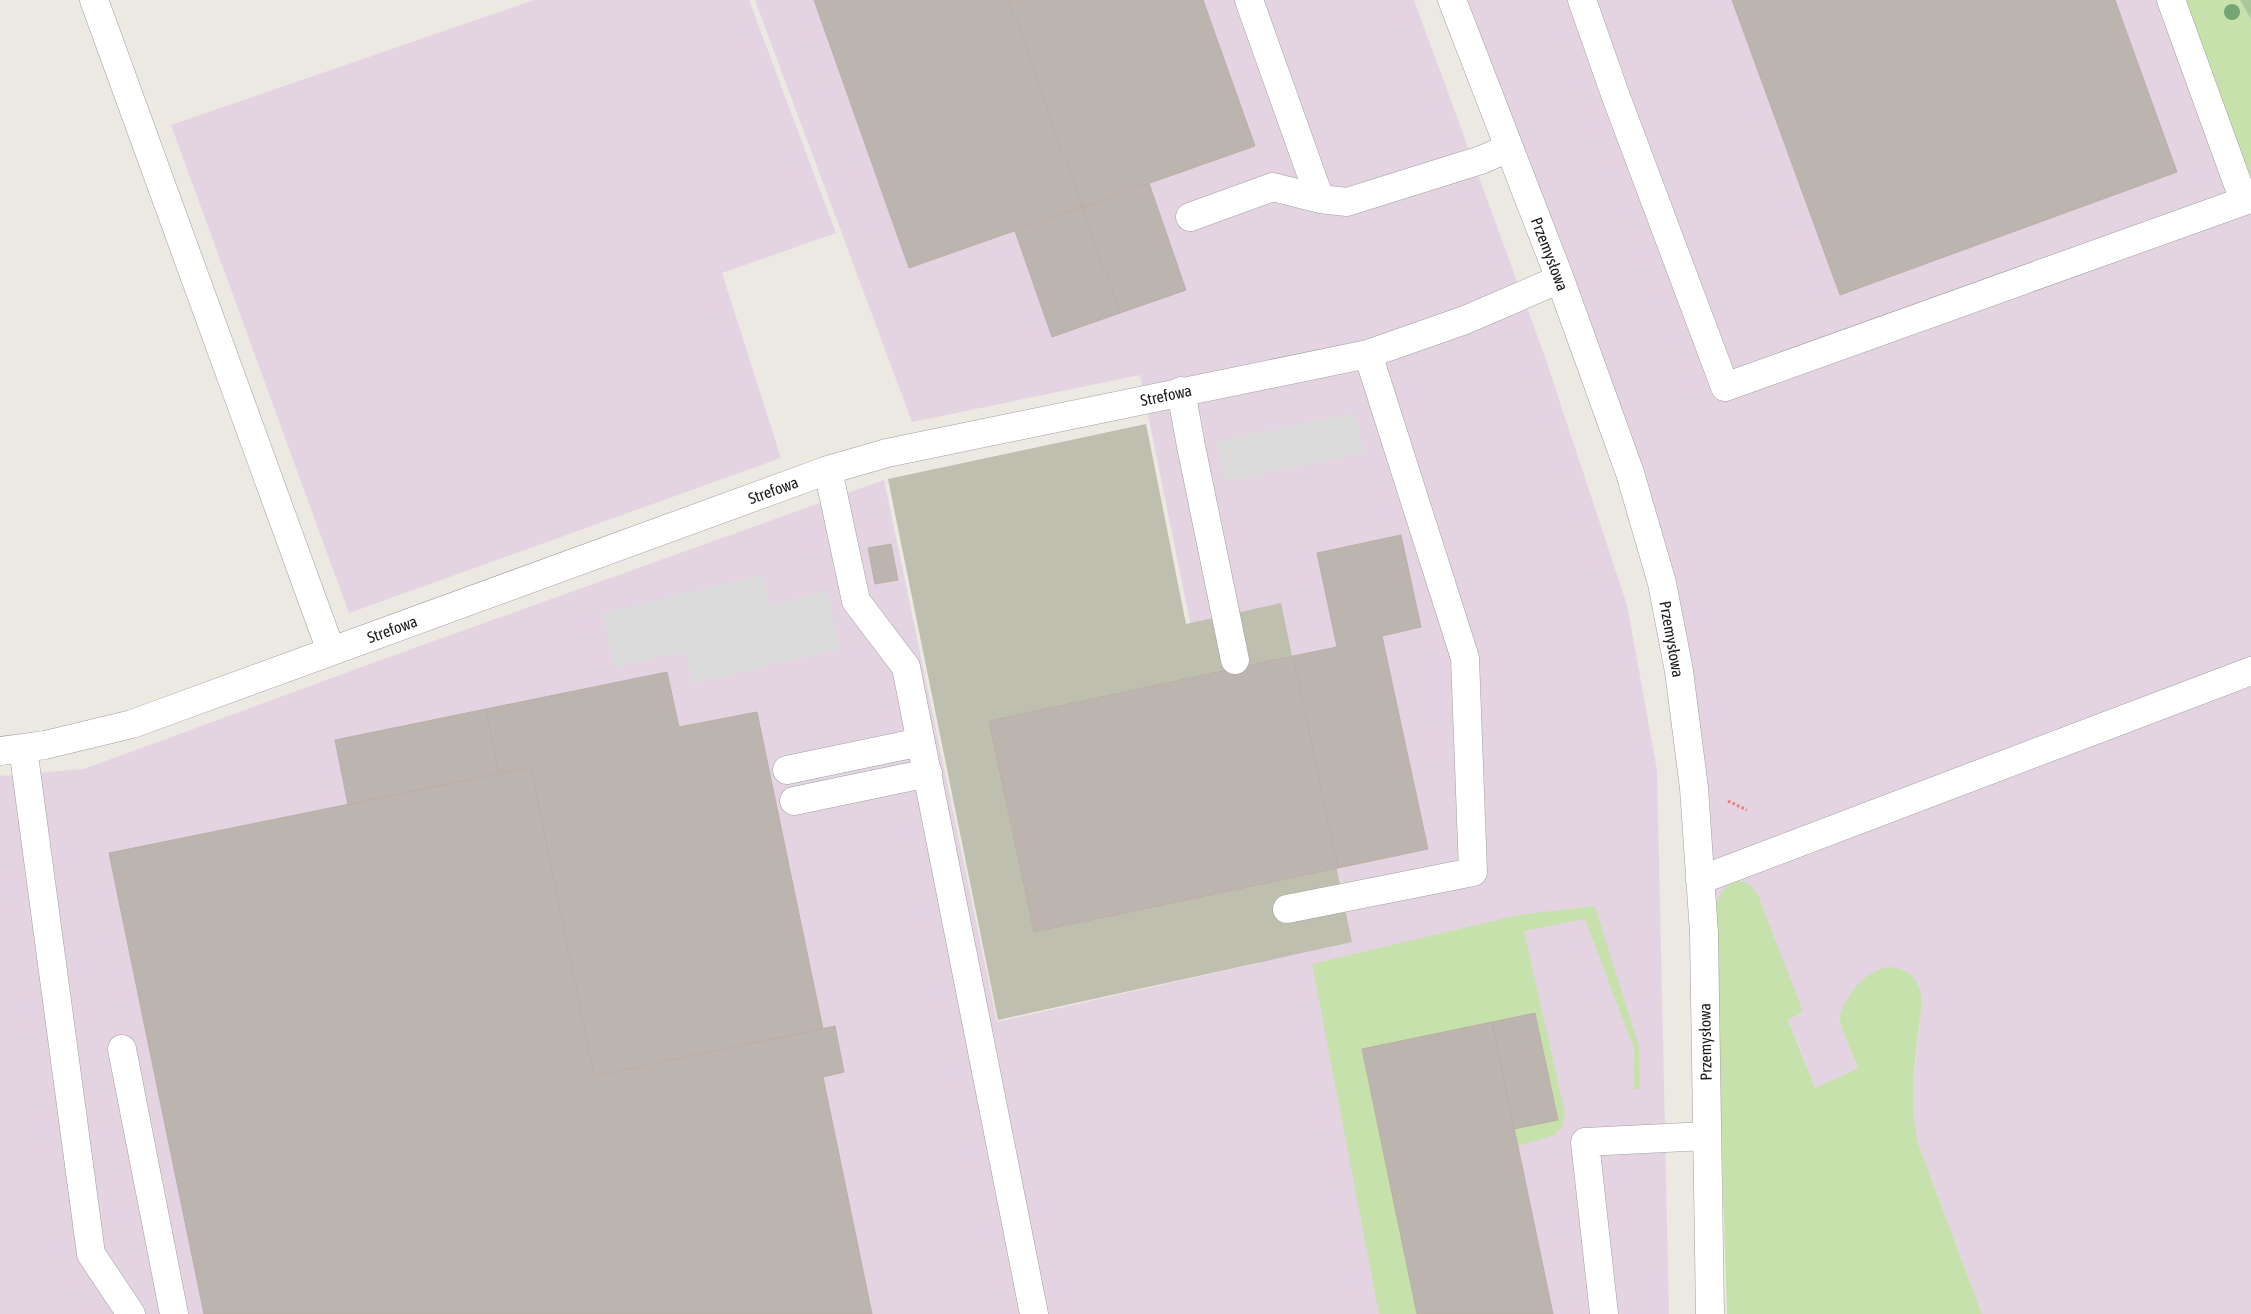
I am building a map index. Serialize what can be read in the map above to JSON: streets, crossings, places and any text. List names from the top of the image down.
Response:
{
  "streets": {
    "street": ["Przemysłowa", "Strefowa"]
  },
  "crossings": [
    ["Przemysłowa", "Strefowa"]
  ]
}
